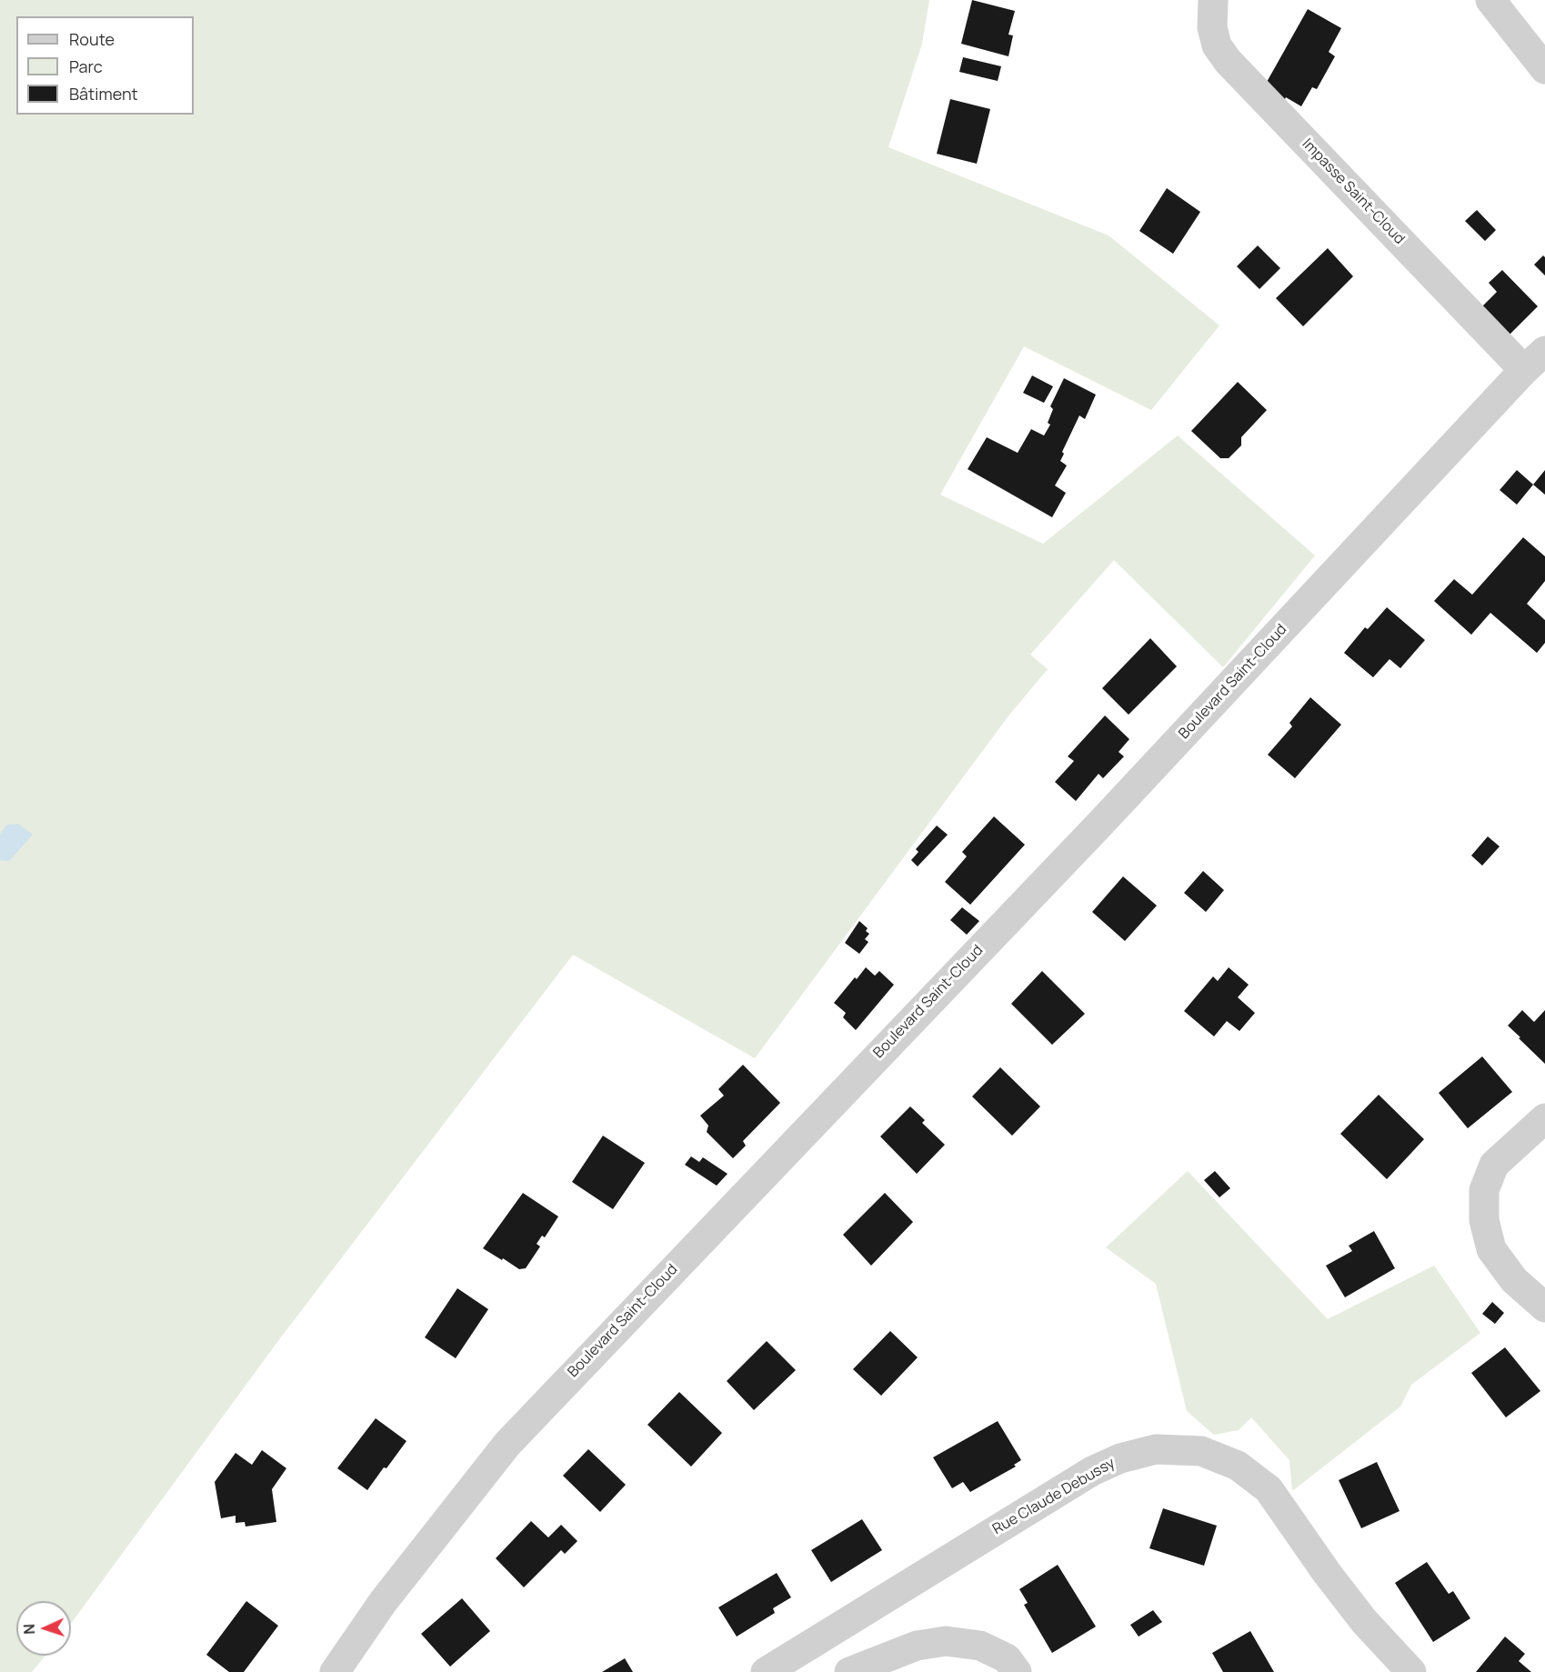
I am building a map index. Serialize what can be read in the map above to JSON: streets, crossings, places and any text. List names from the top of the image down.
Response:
{
  "streets": {
    "street": ["Impasse Saint-Cloud", "Boulevard Saint-Cloud", "Rue Claude Debussy"]
  },
  "crossings": [
    ["Impasse Saint-Cloud", "Boulevard Saint-Cloud"]
  ],
  "legend": ["Route", "Parc", "Bâtiment"],
  "north": "left"
}
